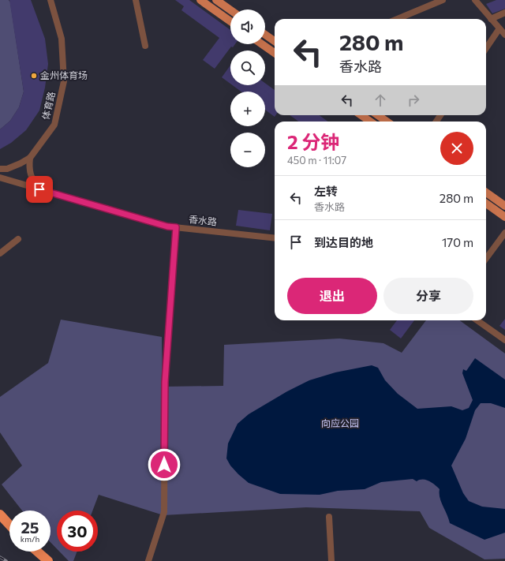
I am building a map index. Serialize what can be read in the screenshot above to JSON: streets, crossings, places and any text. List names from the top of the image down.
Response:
{
  "streets": {
    "street": ["体育路", "香水路"]
  },
  "parks": ["向应公园"],
  "places": ["金州体育场"],
  "page": {
    "map_buttons": ["+", "−"],
    "turn": ["280 m", "香水路"],
    "heading": ["2 分钟", "450 m · 11:07"],
    "list": [
      {
        "name": "左转",
        "note": "香水路",
        "value": "280 m"
      },
      {
        "name": "到达目的地",
        "value": "170 m"
      }
    ],
    "buttons": ["退出", "分享"],
    "speed": "25 km/h",
    "limit": "30"
  }
}
